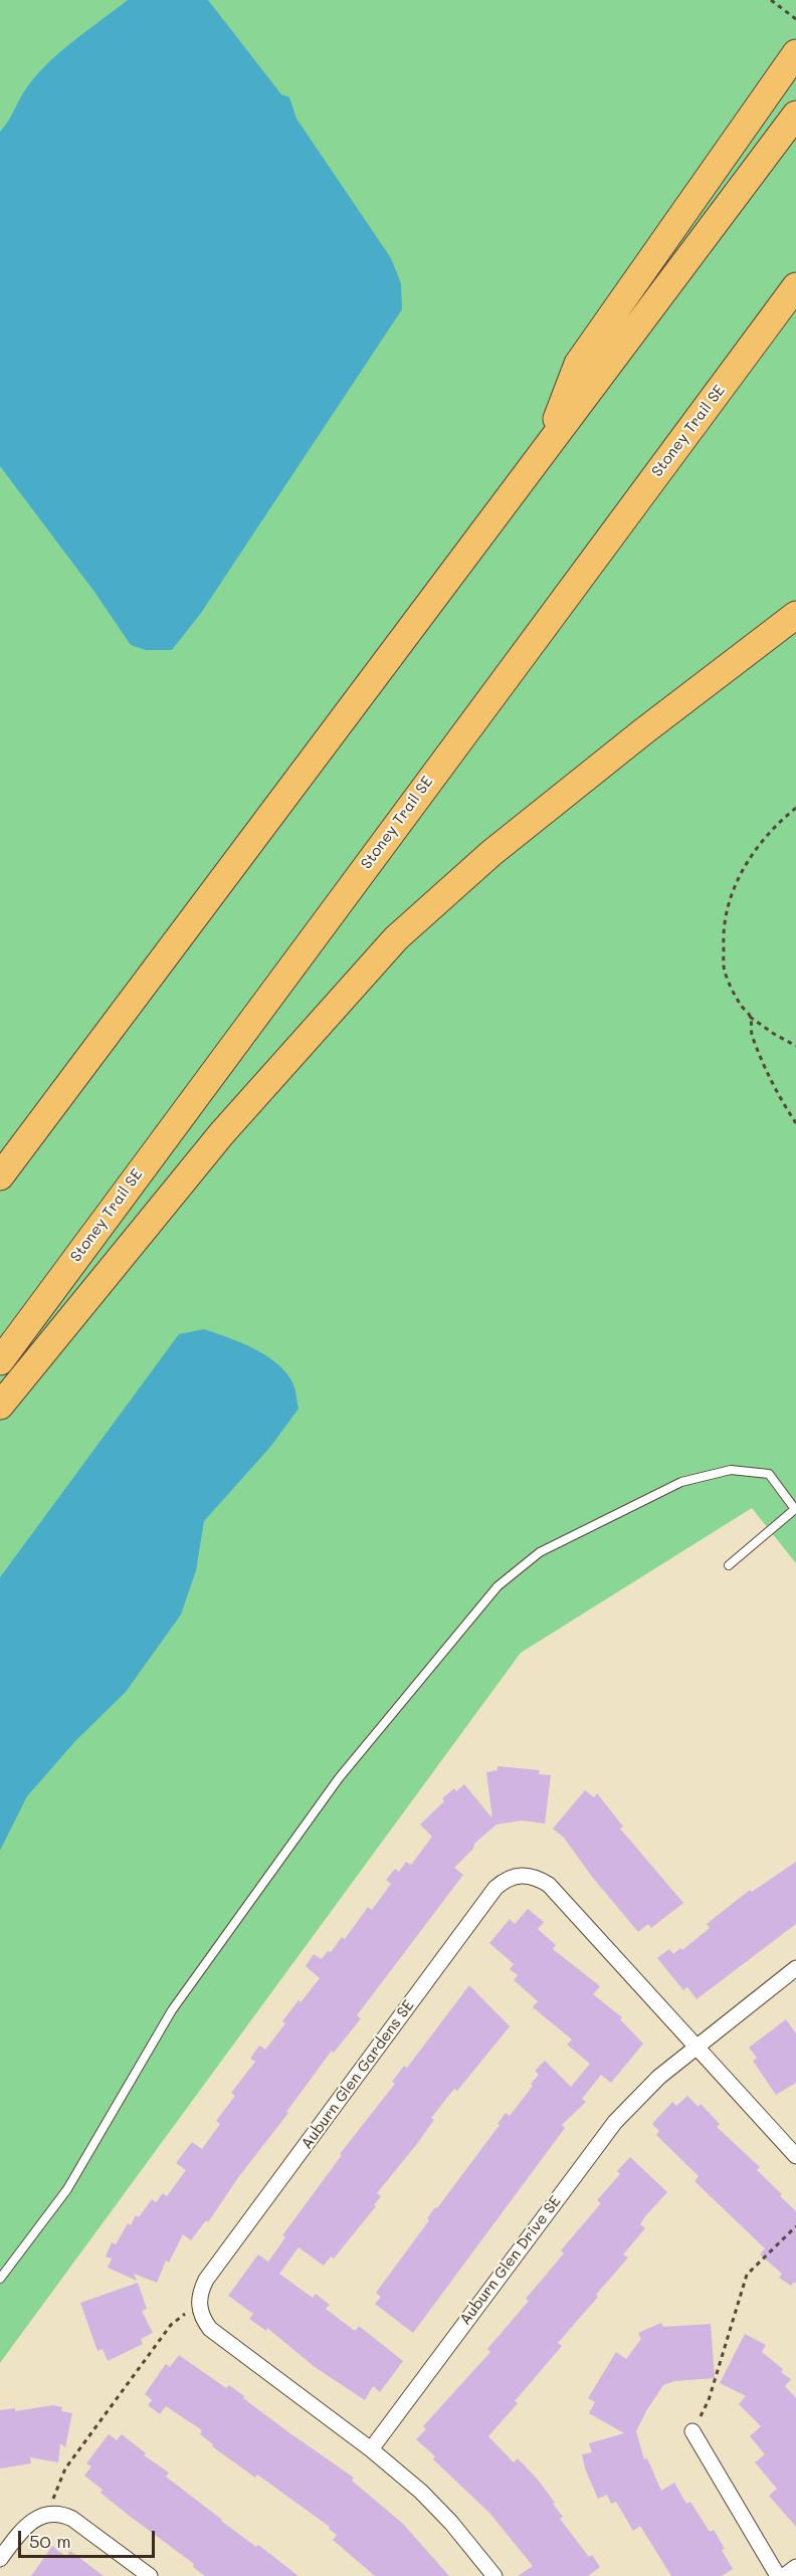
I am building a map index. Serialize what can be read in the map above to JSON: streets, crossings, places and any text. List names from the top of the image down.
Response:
{
  "streets": {
    "highway": ["Stoney Trail SE"],
    "street": ["Auburn Glen Gardens SE", "Auburn Glen Drive SE"]
  },
  "crossings": [
    ["Auburn Glen Gardens SE", "Auburn Glen Drive SE"]
  ],
  "scale_bar": "50 m"
}
